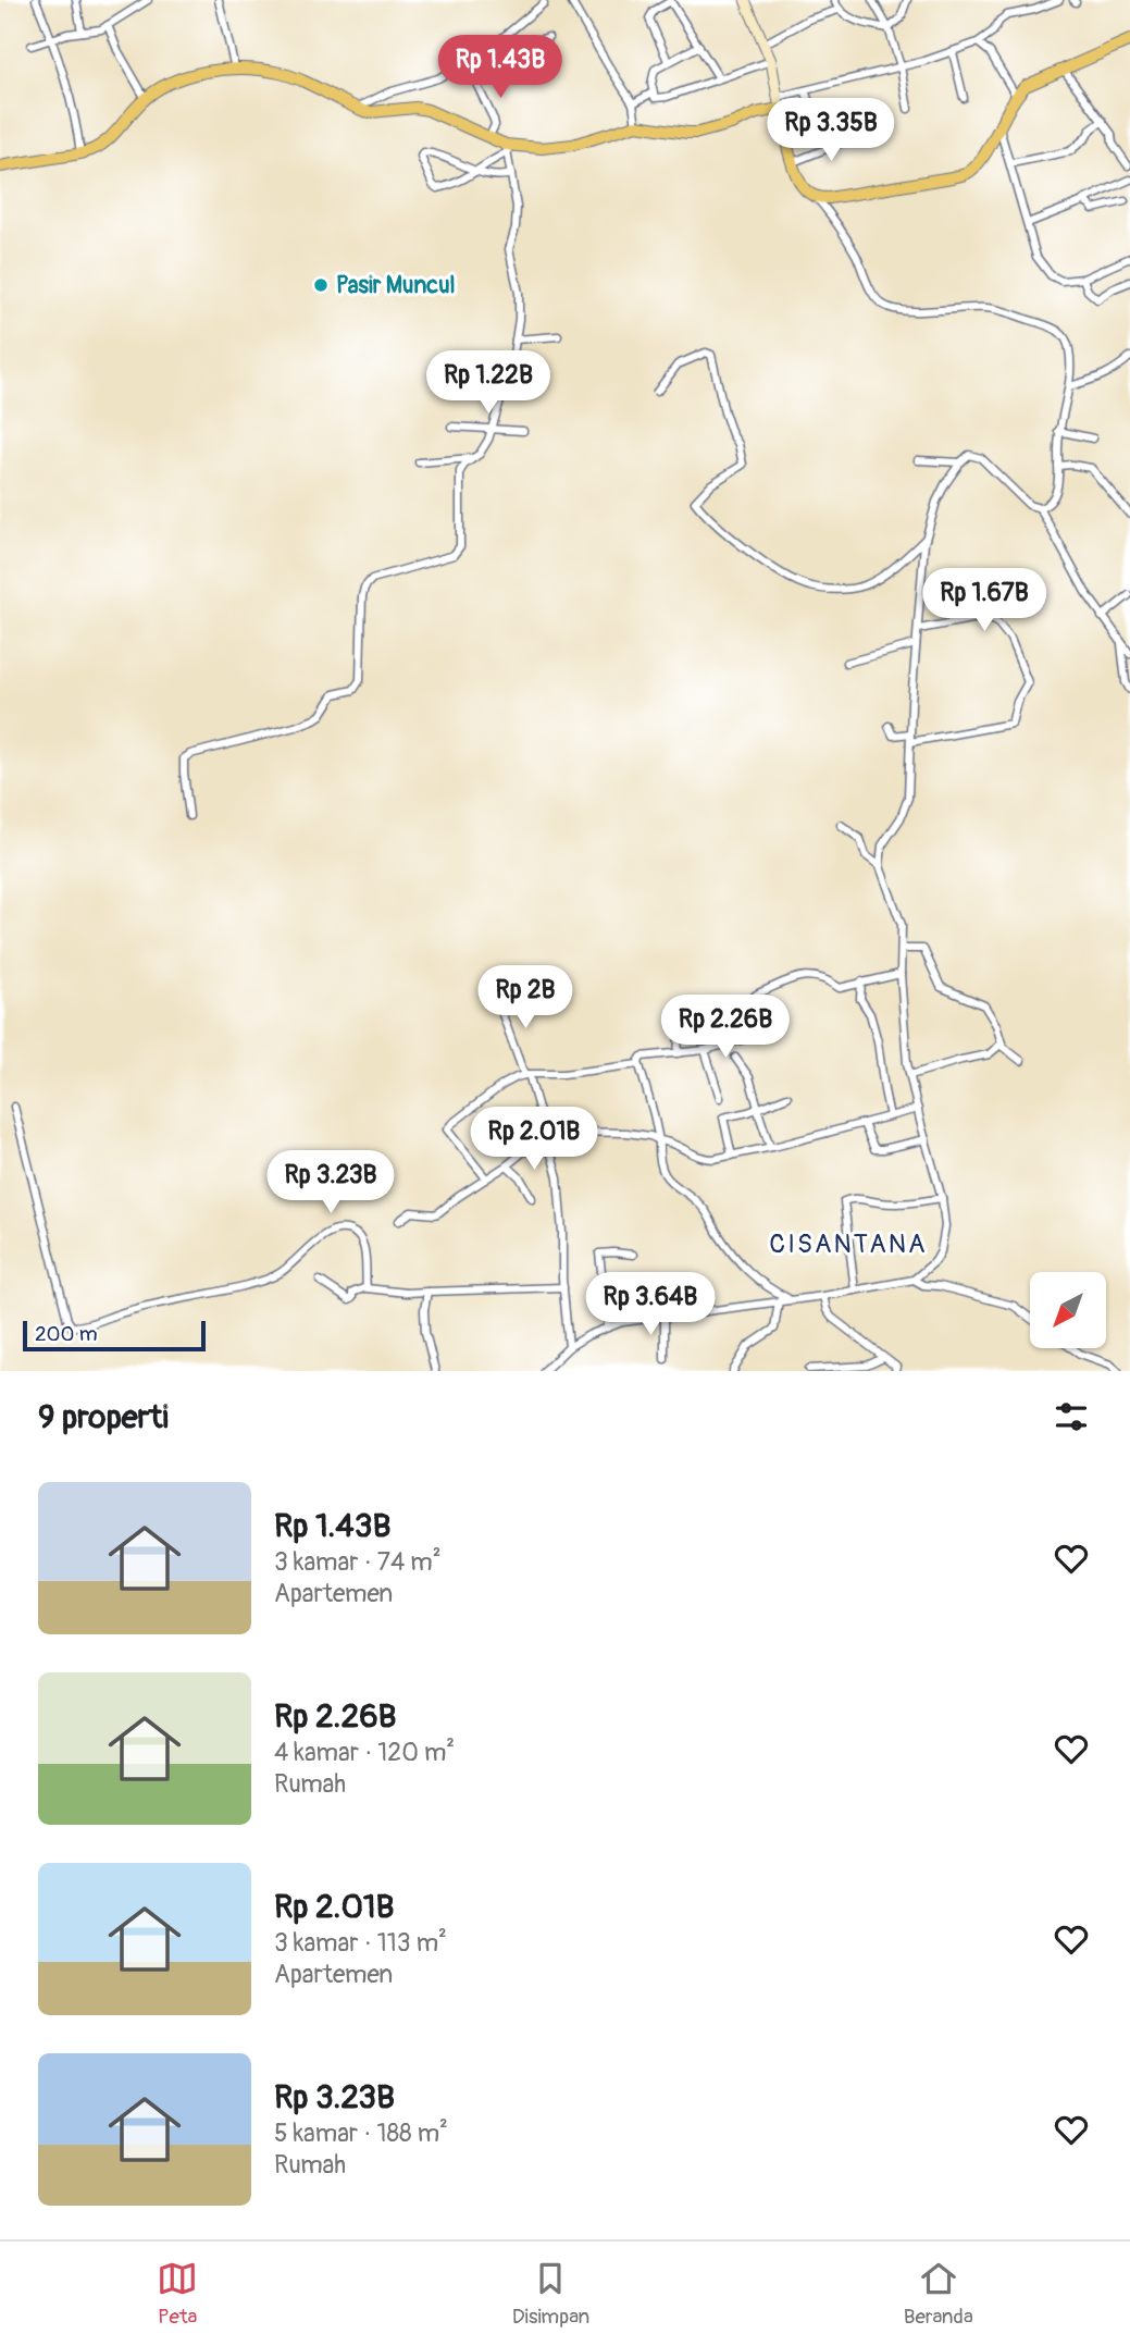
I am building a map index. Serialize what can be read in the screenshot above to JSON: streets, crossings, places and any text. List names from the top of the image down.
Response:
{
  "districts": ["CISANTANA"],
  "places": ["Pasir Muncul"],
  "scale_bar": "200 m",
  "north": "bottom left",
  "page": {
    "price": [
      "Rp 1.43B",
      "Rp 3.35B",
      "Rp 1.22B",
      "Rp 1.67B",
      "Rp 2B",
      "Rp 2.26B",
      "Rp 2.01B",
      "Rp 3.23B",
      "Rp 3.64B"
    ],
    "scale": "200 m",
    "heading": "9 properti",
    "list": [
      {
        "name": "Rp 1.43B",
        "note": "3 kamar · 74 m² · Apartemen"
      },
      {
        "name": "Rp 2.26B",
        "note": "4 kamar · 120 m² · Rumah"
      },
      {
        "name": "Rp 2.01B",
        "note": "3 kamar · 113 m² · Apartemen"
      },
      {
        "name": "Rp 3.23B",
        "note": "5 kamar · 188 m² · Rumah"
      }
    ],
    "tabs": ["Peta", "Disimpan", "Beranda"]
  }
}
